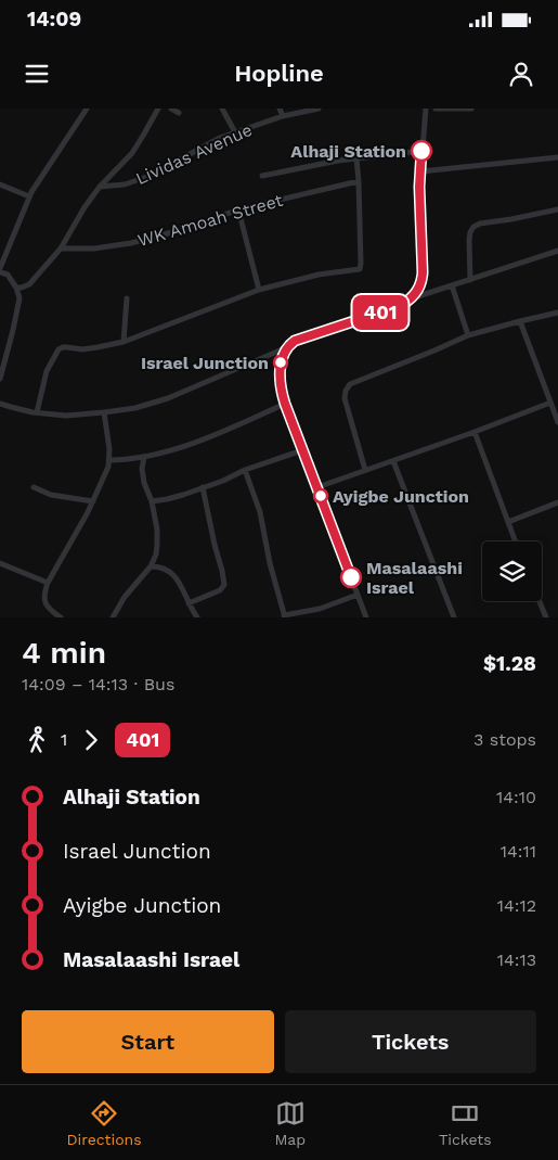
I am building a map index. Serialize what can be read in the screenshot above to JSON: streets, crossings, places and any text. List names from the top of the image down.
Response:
{
  "streets": {
    "street": ["Lividas Avenue", "WK Amoah Street"]
  },
  "places": [
    "Alhaji Station",
    "Israel Junction",
    "Ayigbe Junction",
    "Masalaashi Israel"
  ],
  "lines": ["bus line 401"],
  "page": {
    "status": "14:09",
    "header": "Hopline",
    "on_map": "401",
    "heading": ["4 min", "14:09 – 14:13 · Bus", "$1.28"],
    "legs": ["1", "401", "3 stops"],
    "list": [
      {
        "name": "Alhaji Station",
        "value": "14:10"
      },
      {
        "name": "Israel Junction",
        "value": "14:11"
      },
      {
        "name": "Ayigbe Junction",
        "value": "14:12"
      },
      {
        "name": "Masalaashi Israel",
        "value": "14:13"
      }
    ],
    "buttons": ["Start", "Tickets"],
    "tabs": ["Directions", "Map", "Tickets"]
  }
}
